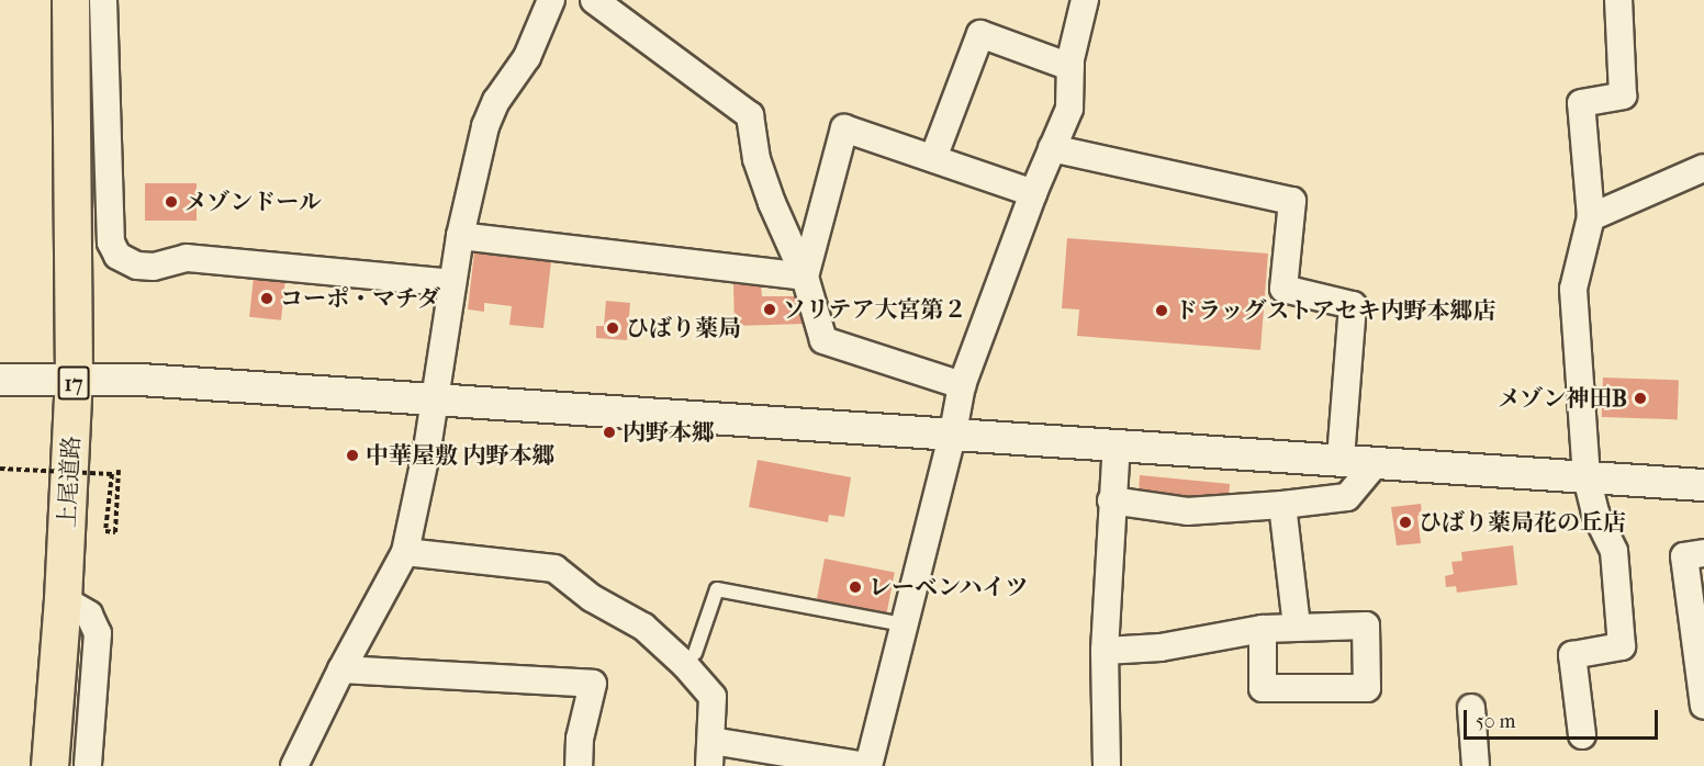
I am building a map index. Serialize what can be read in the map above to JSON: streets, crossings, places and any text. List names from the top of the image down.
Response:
{
  "streets": {
    "highway": ["17", "上尾道路"]
  },
  "places": [
    "メゾンドール",
    "コーポ・マチダ",
    "ソリテア大宮第２",
    "ドラッグストアセキ内野本郷店",
    "ひばり薬局",
    "メゾン神田B",
    "内野本郷",
    "中華屋敷 内野本郷",
    "ひばり薬局花の丘店",
    "レーベンハイツ"
  ],
  "scale_bar": "50 m"
}
